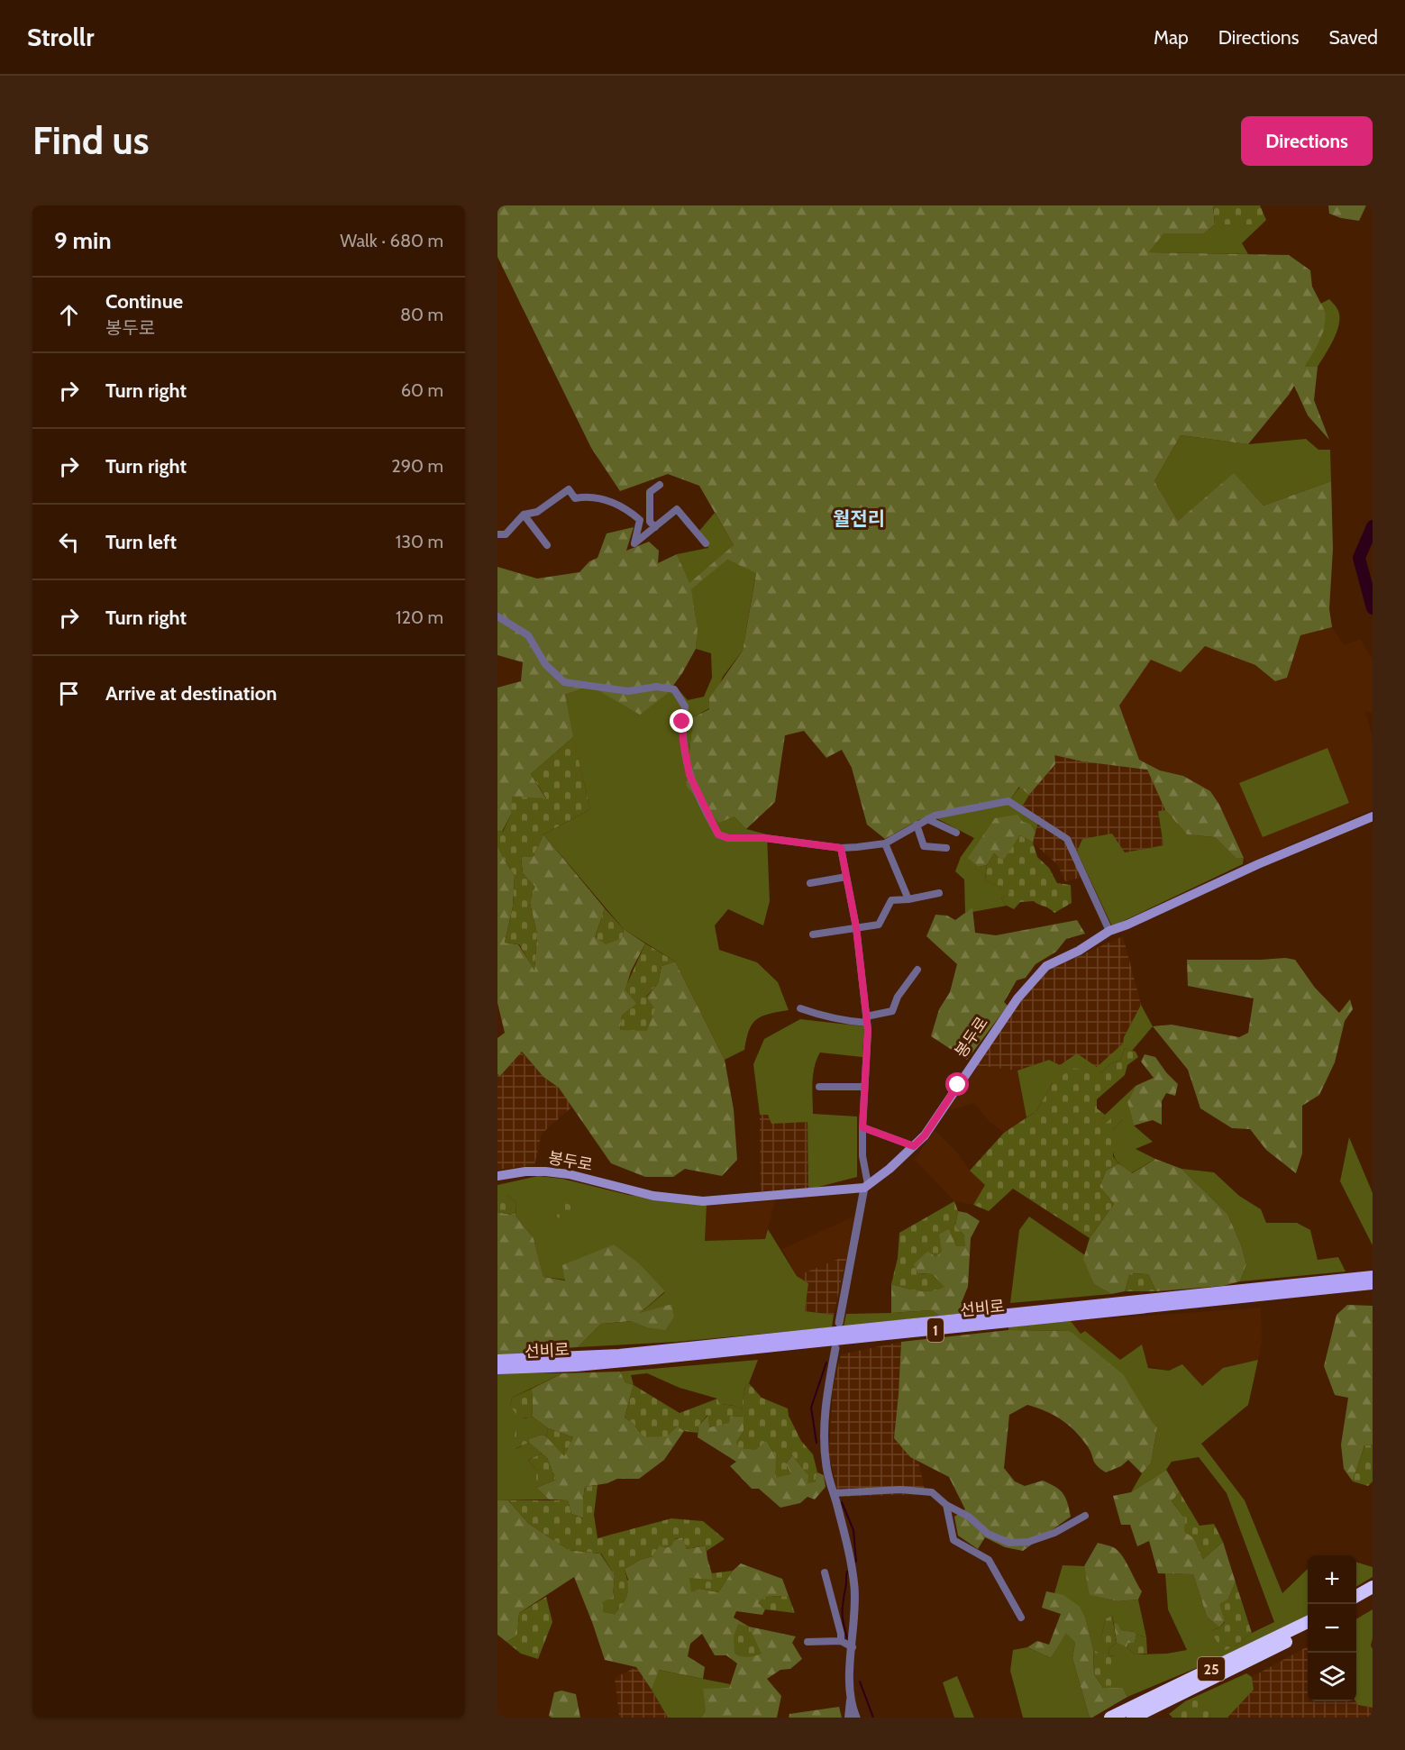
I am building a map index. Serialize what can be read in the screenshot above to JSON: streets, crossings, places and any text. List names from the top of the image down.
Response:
{
  "streets": {
    "highway": ["25"],
    "main road": ["봉두로", "선비로", "1"]
  },
  "districts": ["월전리"],
  "page": {
    "header": "Strollr",
    "nav": ["Map", "Directions", "Saved"],
    "buttons": "Directions",
    "title": "Find us",
    "heading": ["9 min", "Walk · 680 m"],
    "list": [
      ["Continue", "봉두로", "80 m"],
      ["Turn right", "60 m"],
      ["Turn right", "290 m"],
      ["Turn left", "130 m"],
      ["Turn right", "120 m"],
      "Arrive at destination"
    ],
    "map_buttons": ["+", "−"]
  }
}
